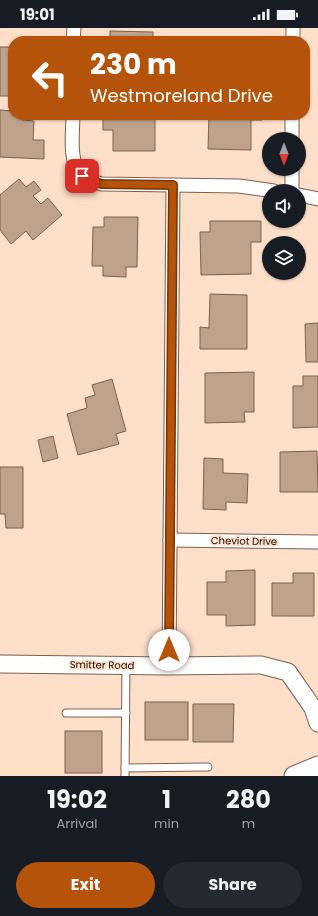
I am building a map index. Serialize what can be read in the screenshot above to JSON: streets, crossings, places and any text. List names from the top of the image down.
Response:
{
  "streets": {
    "street": ["Cheviot Drive", "Smitter Road"]
  },
  "north": "bottom",
  "page": {
    "status": "19:01",
    "turn": ["230 m", "Westmoreland Drive"],
    "eta": [
      "19:02",
      "Arrival",
      "1",
      "min",
      "280",
      "m"
    ],
    "buttons": ["Exit", "Share"]
  }
}
